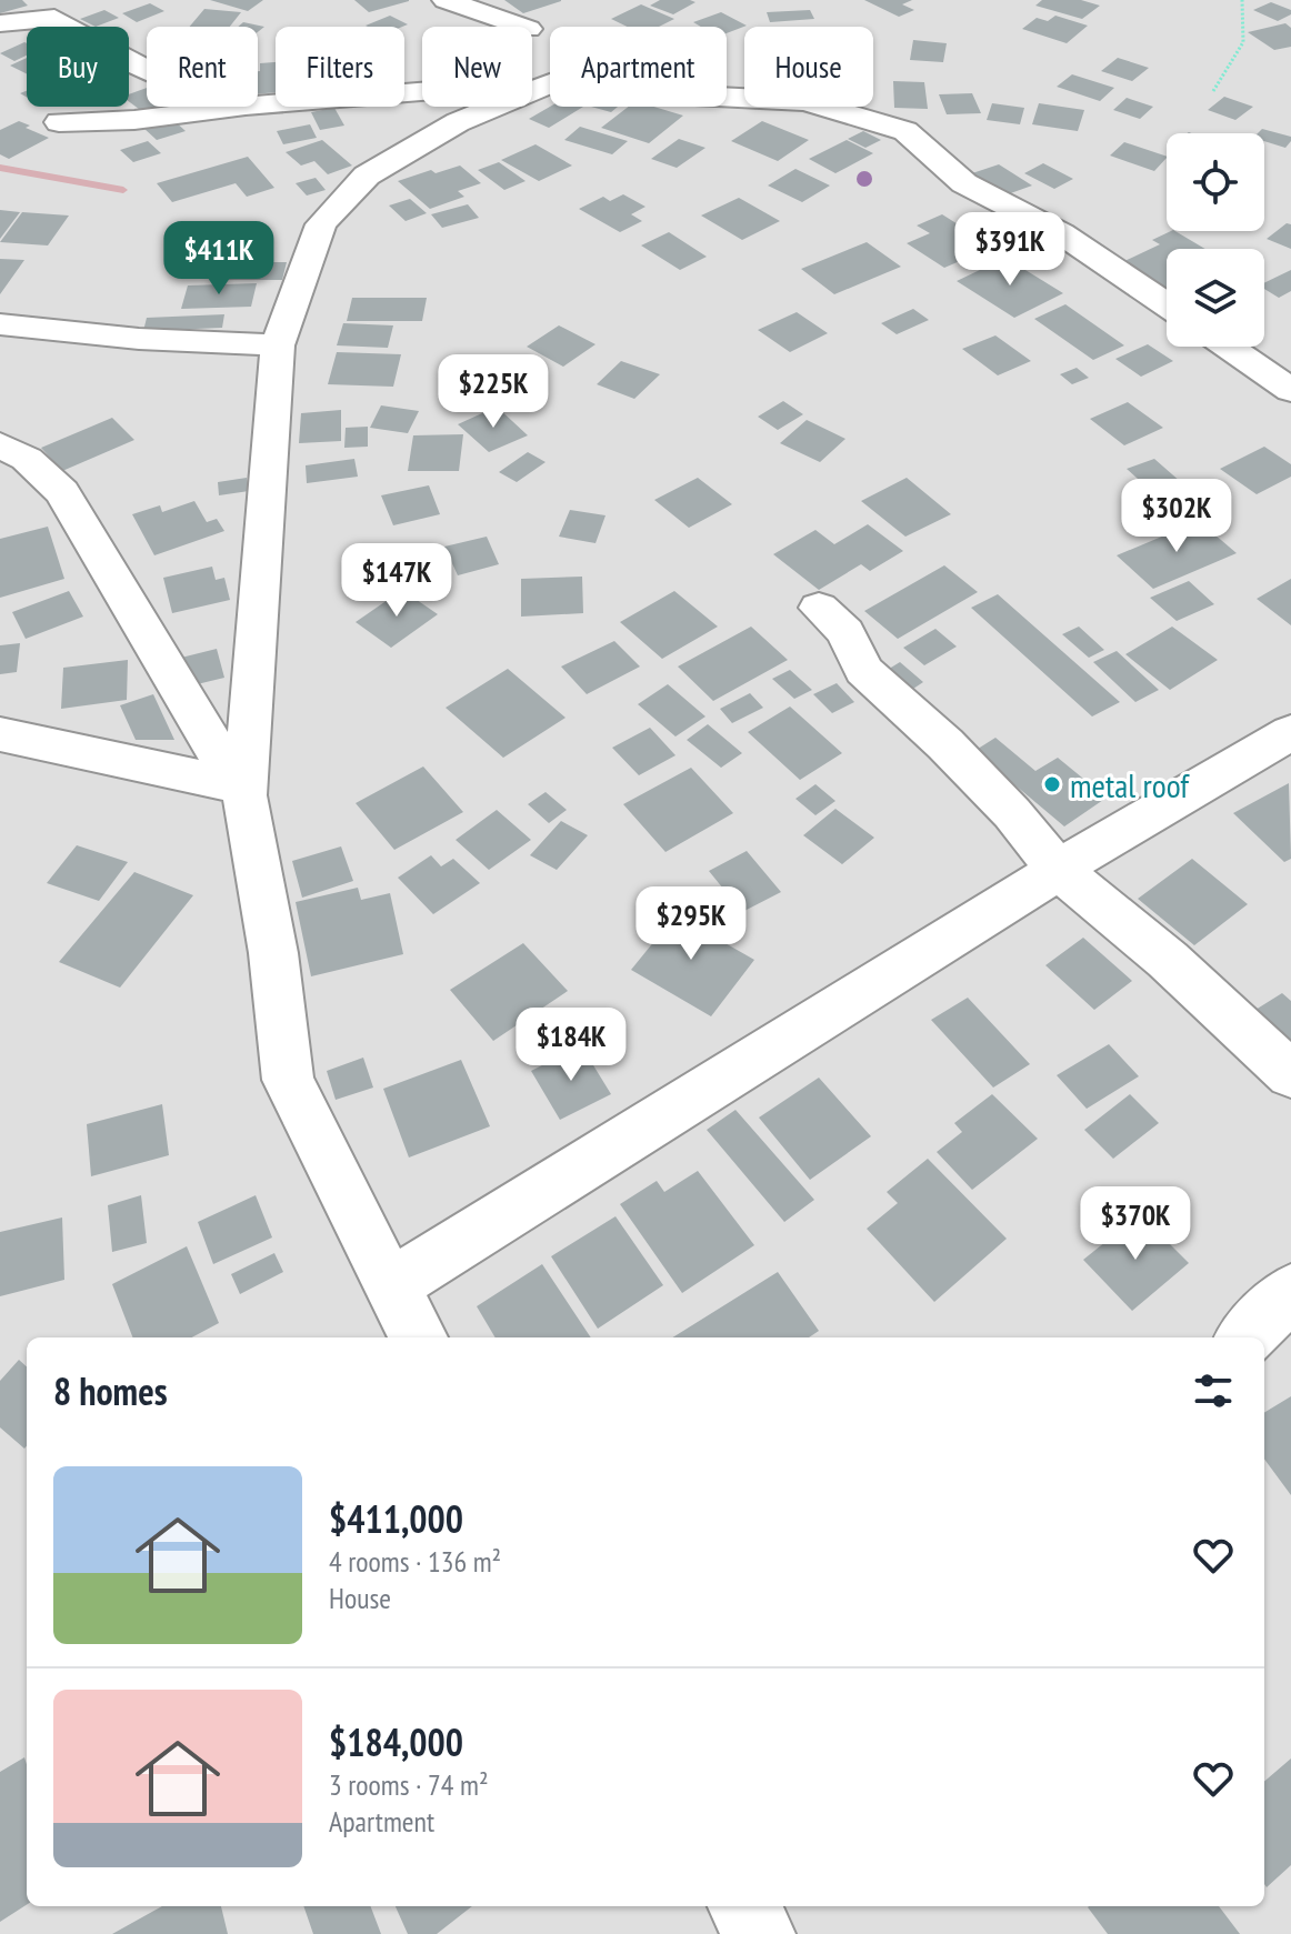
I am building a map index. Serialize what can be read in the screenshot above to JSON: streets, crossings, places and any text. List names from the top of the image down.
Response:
{
  "places": ["metal roof"],
  "page": {
    "chip": [
      "Buy",
      "Rent",
      "Filters",
      "New",
      "Apartment",
      "House"
    ],
    "price": [
      "$391K",
      "$411K",
      "$225K",
      "$302K",
      "$147K",
      "$295K",
      "$184K",
      "$370K"
    ],
    "heading": "8 homes",
    "list": [
      {
        "name": "$411,000",
        "note": "4 rooms · 136 m² · House"
      },
      {
        "name": "$184,000",
        "note": "3 rooms · 74 m² · Apartment"
      }
    ]
  }
}
